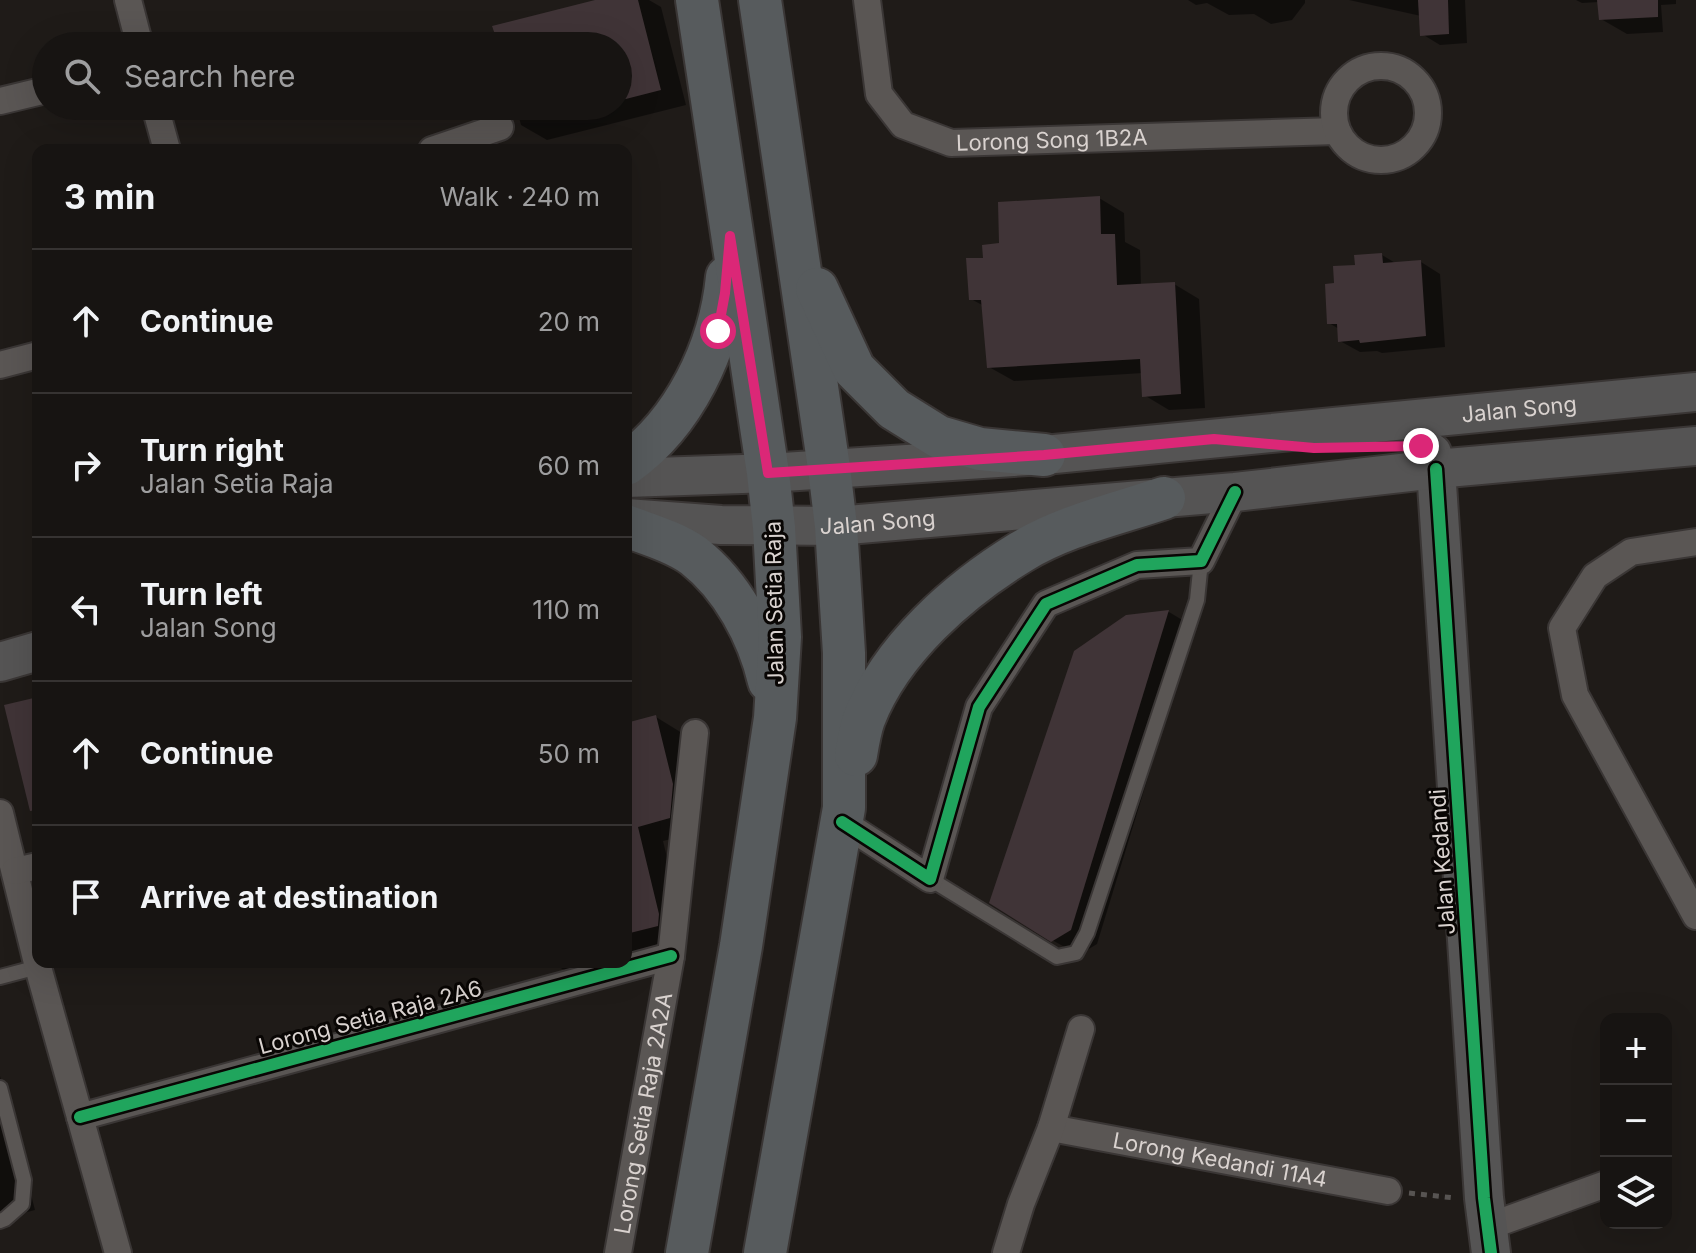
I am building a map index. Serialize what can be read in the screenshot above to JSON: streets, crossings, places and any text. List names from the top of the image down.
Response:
{
  "streets": {
    "main road": ["Jalan Song", "Jalan Setia Raja", "Jalan Kedandi"],
    "street": [
      "Lorong Song 1B2A",
      "Lorong Setia Raja 2A6",
      "Lorong Setia Raja 2A2A",
      "Lorong Kedandi 11A4"
    ]
  },
  "crossings": [
    ["Jalan Song", "Jalan Setia Raja"],
    ["Jalan Song", "Jalan Kedandi"],
    ["Lorong Setia Raja 2A6", "Lorong Setia Raja 2A2A"]
  ],
  "page": {
    "search": "Search here",
    "heading": ["3 min", "Walk · 240 m"],
    "list": [
      ["Continue", "20 m"],
      ["Turn right", "Jalan Setia Raja", "60 m"],
      ["Turn left", "Jalan Song", "110 m"],
      ["Continue", "50 m"],
      "Arrive at destination"
    ],
    "map_buttons": ["+", "−"]
  }
}
